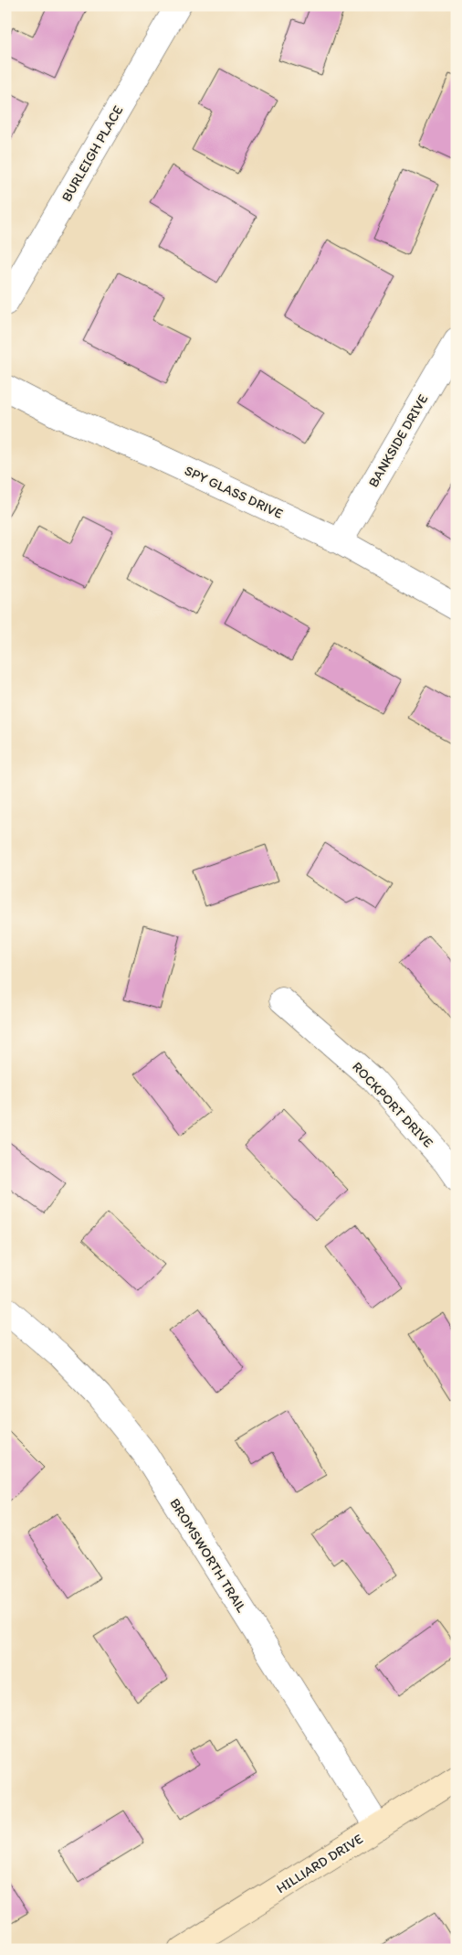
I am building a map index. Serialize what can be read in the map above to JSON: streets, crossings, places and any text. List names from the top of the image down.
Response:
{
  "streets": {
    "street": [
      "BURLEIGH PLACE",
      "BANKSIDE DRIVE",
      "SPY GLASS DRIVE",
      "ROCKPORT DRIVE",
      "BROMSWORTH TRAIL",
      "HILLIARD DRIVE"
    ]
  },
  "crossings": [
    ["BANKSIDE DRIVE", "SPY GLASS DRIVE"],
    ["BROMSWORTH TRAIL", "HILLIARD DRIVE"]
  ]
}
